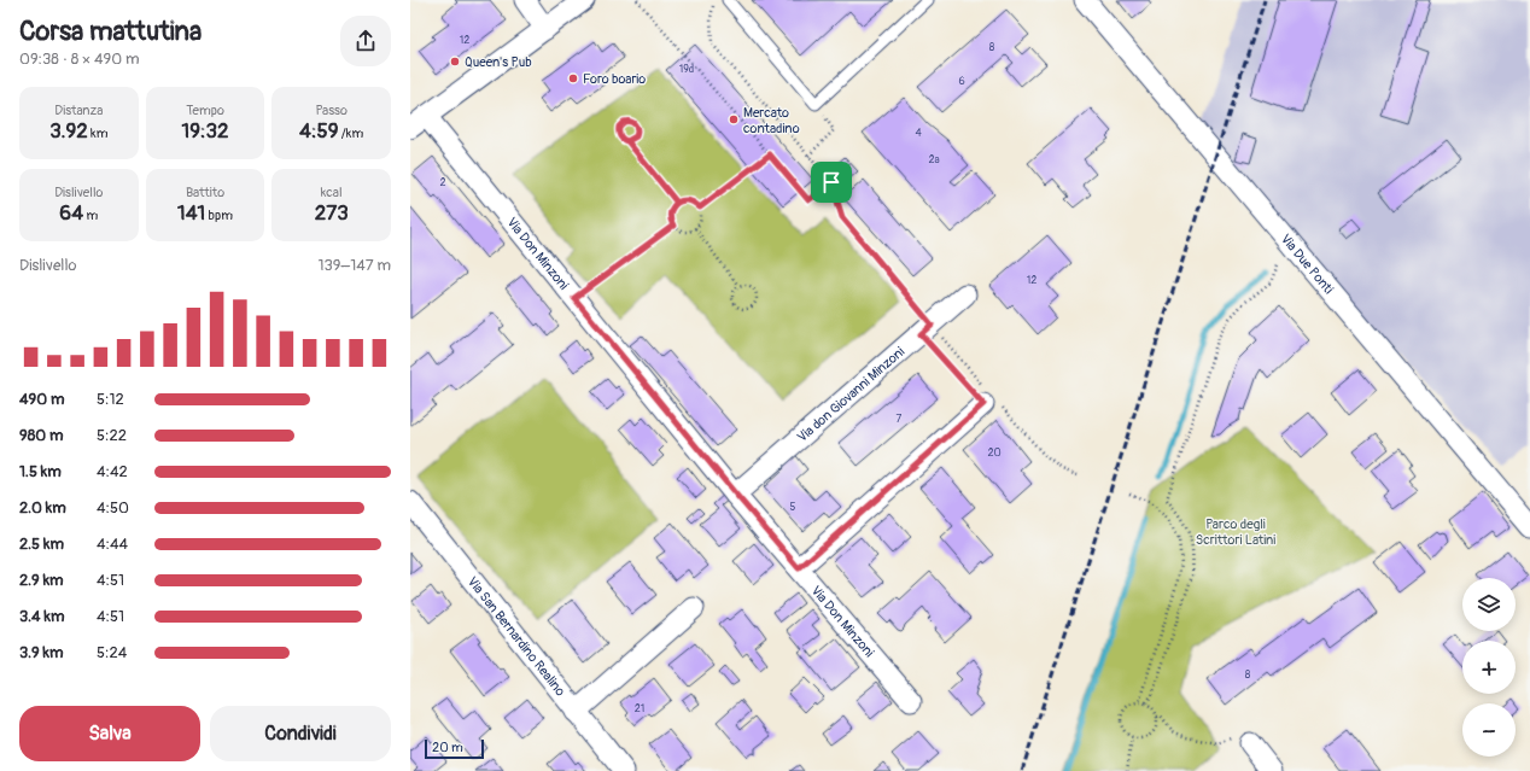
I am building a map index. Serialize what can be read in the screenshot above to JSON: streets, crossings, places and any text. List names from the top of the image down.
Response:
{
  "streets": {
    "street": [
      "Via Don Minzoni",
      "Via Due Ponti",
      "Via don Giovanni Minzoni",
      "Via San Bernardino Realino"
    ]
  },
  "crossings": [
    ["Via Don Minzoni", "Via don Giovanni Minzoni"]
  ],
  "parks": ["Parco degli Scrittori Latini"],
  "places": ["Queen's Pub", "Foro boario", "Mercato contadino"],
  "house_numbers": [
    "12",
    "8",
    "19d",
    "6",
    "4",
    "2a",
    "2",
    "12",
    "7",
    "20",
    "5",
    "8",
    "21"
  ],
  "scale_bar": "20 m",
  "page": {
    "heading": ["Corsa mattutina", "09:38 · 8 × 490 m"],
    "stats": [
      ["Distanza", "3.92 km"],
      ["Tempo", "19:32"],
      ["Passo", "4:59 /km"],
      ["Dislivello", "64 m"],
      ["Battito", "141 bpm"],
      ["kcal", "273"]
    ],
    "chart": ["Dislivello", "139–147 m"],
    "list": [
      {
        "name": "490 m",
        "note": "5:12"
      },
      {
        "name": "980 m",
        "note": "5:22"
      },
      {
        "name": "1.5 km",
        "note": "4:42"
      },
      {
        "name": "2.0 km",
        "note": "4:50"
      },
      {
        "name": "2.5 km",
        "note": "4:44"
      },
      {
        "name": "2.9 km",
        "note": "4:51"
      },
      {
        "name": "3.4 km",
        "note": "4:51"
      },
      {
        "name": "3.9 km",
        "note": "5:24"
      }
    ],
    "map_buttons": ["+", "−"],
    "buttons": ["Salva", "Condividi"],
    "scale": "20 m"
  }
}
